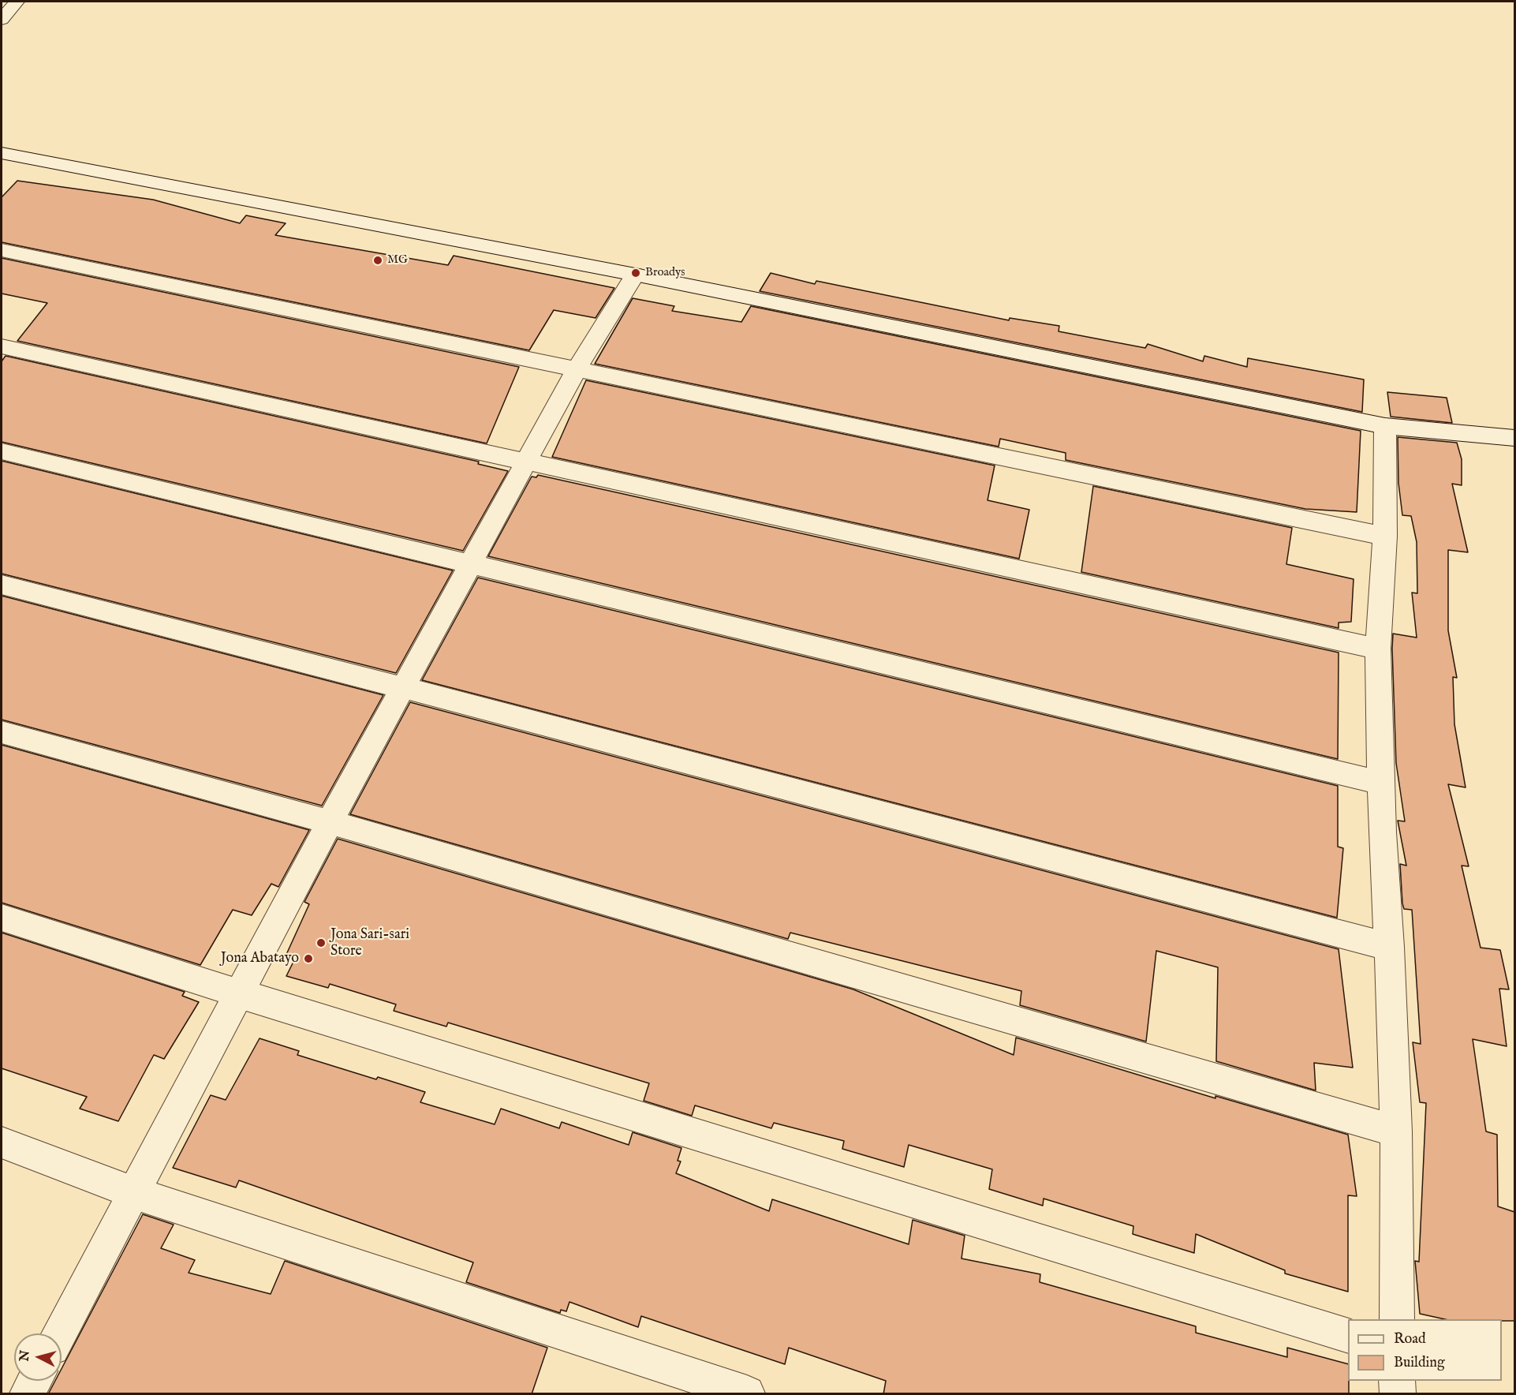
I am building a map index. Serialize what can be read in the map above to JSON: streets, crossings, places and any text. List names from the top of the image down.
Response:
{
  "places": [
    "MG",
    "Broadys",
    "Jona Sari-sari Store",
    "Jona Abatayo"
  ],
  "legend": ["Road", "Building"],
  "north": "left"
}
